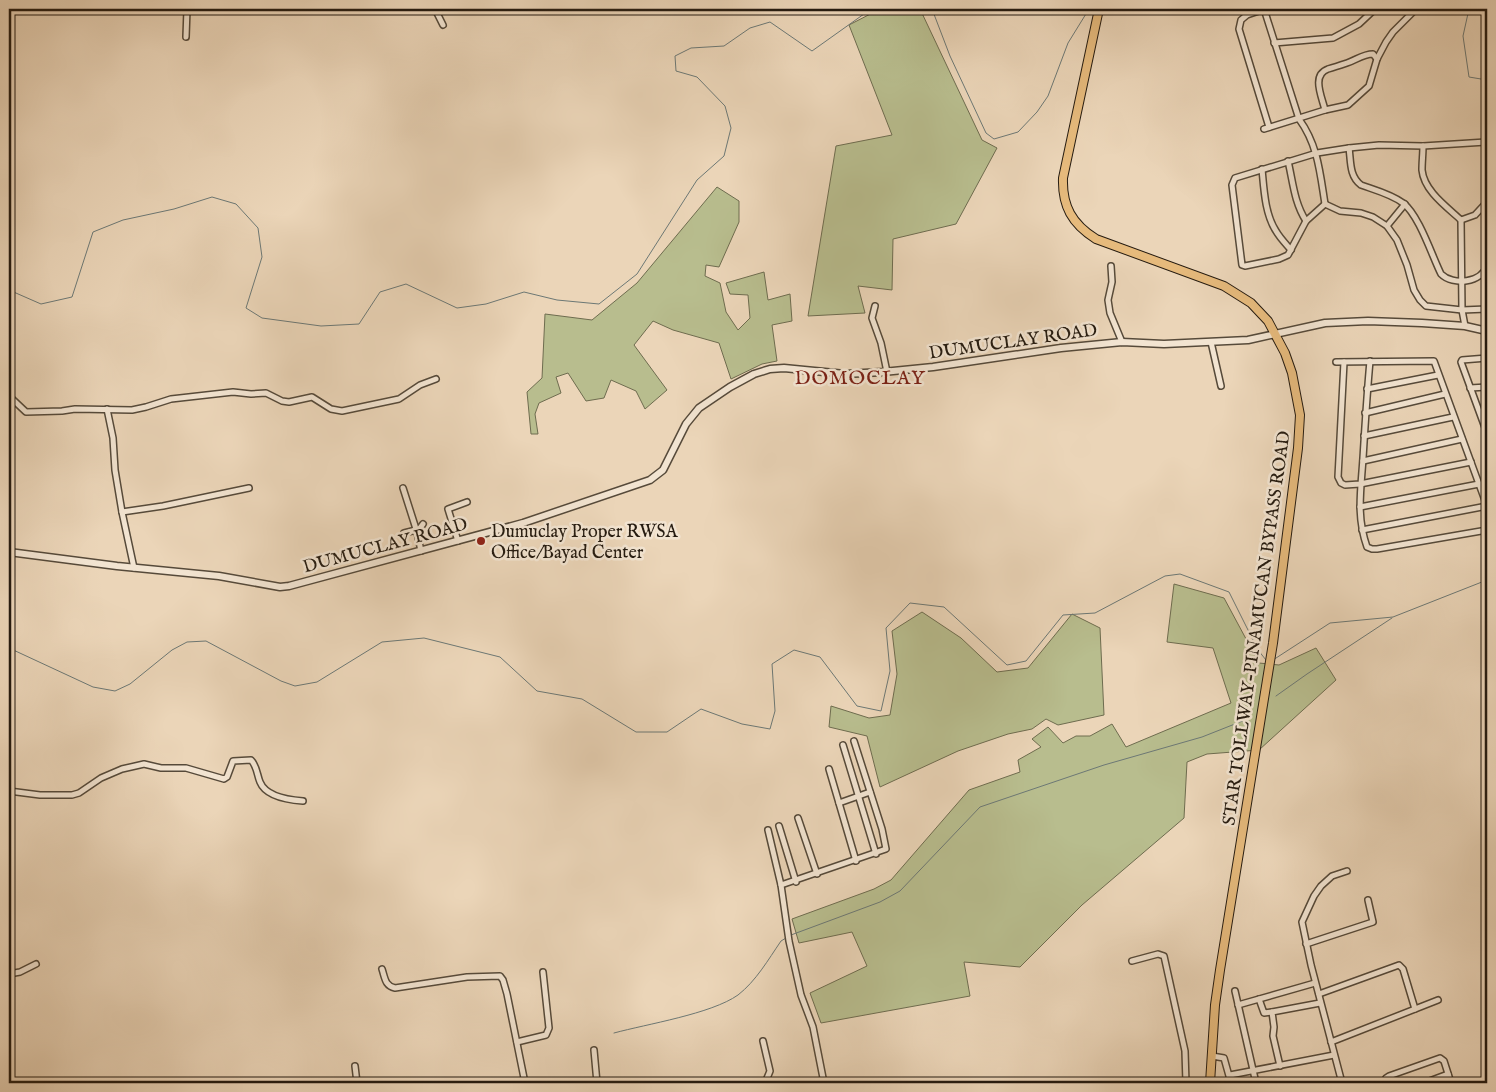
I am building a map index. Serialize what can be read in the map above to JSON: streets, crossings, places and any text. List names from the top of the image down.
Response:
{
  "streets": {
    "main road": ["STAR TOLLWAY-PINAMUCAN BYPASS ROAD"],
    "street": ["DUMUCLAY ROAD"]
  },
  "crossings": [
    ["DUMUCLAY ROAD", "STAR TOLLWAY-PINAMUCAN BYPASS ROAD"]
  ],
  "districts": ["DOMOCLAY"],
  "places": ["Dumuclay Proper RWSA Office/Bayad Center"]
}
